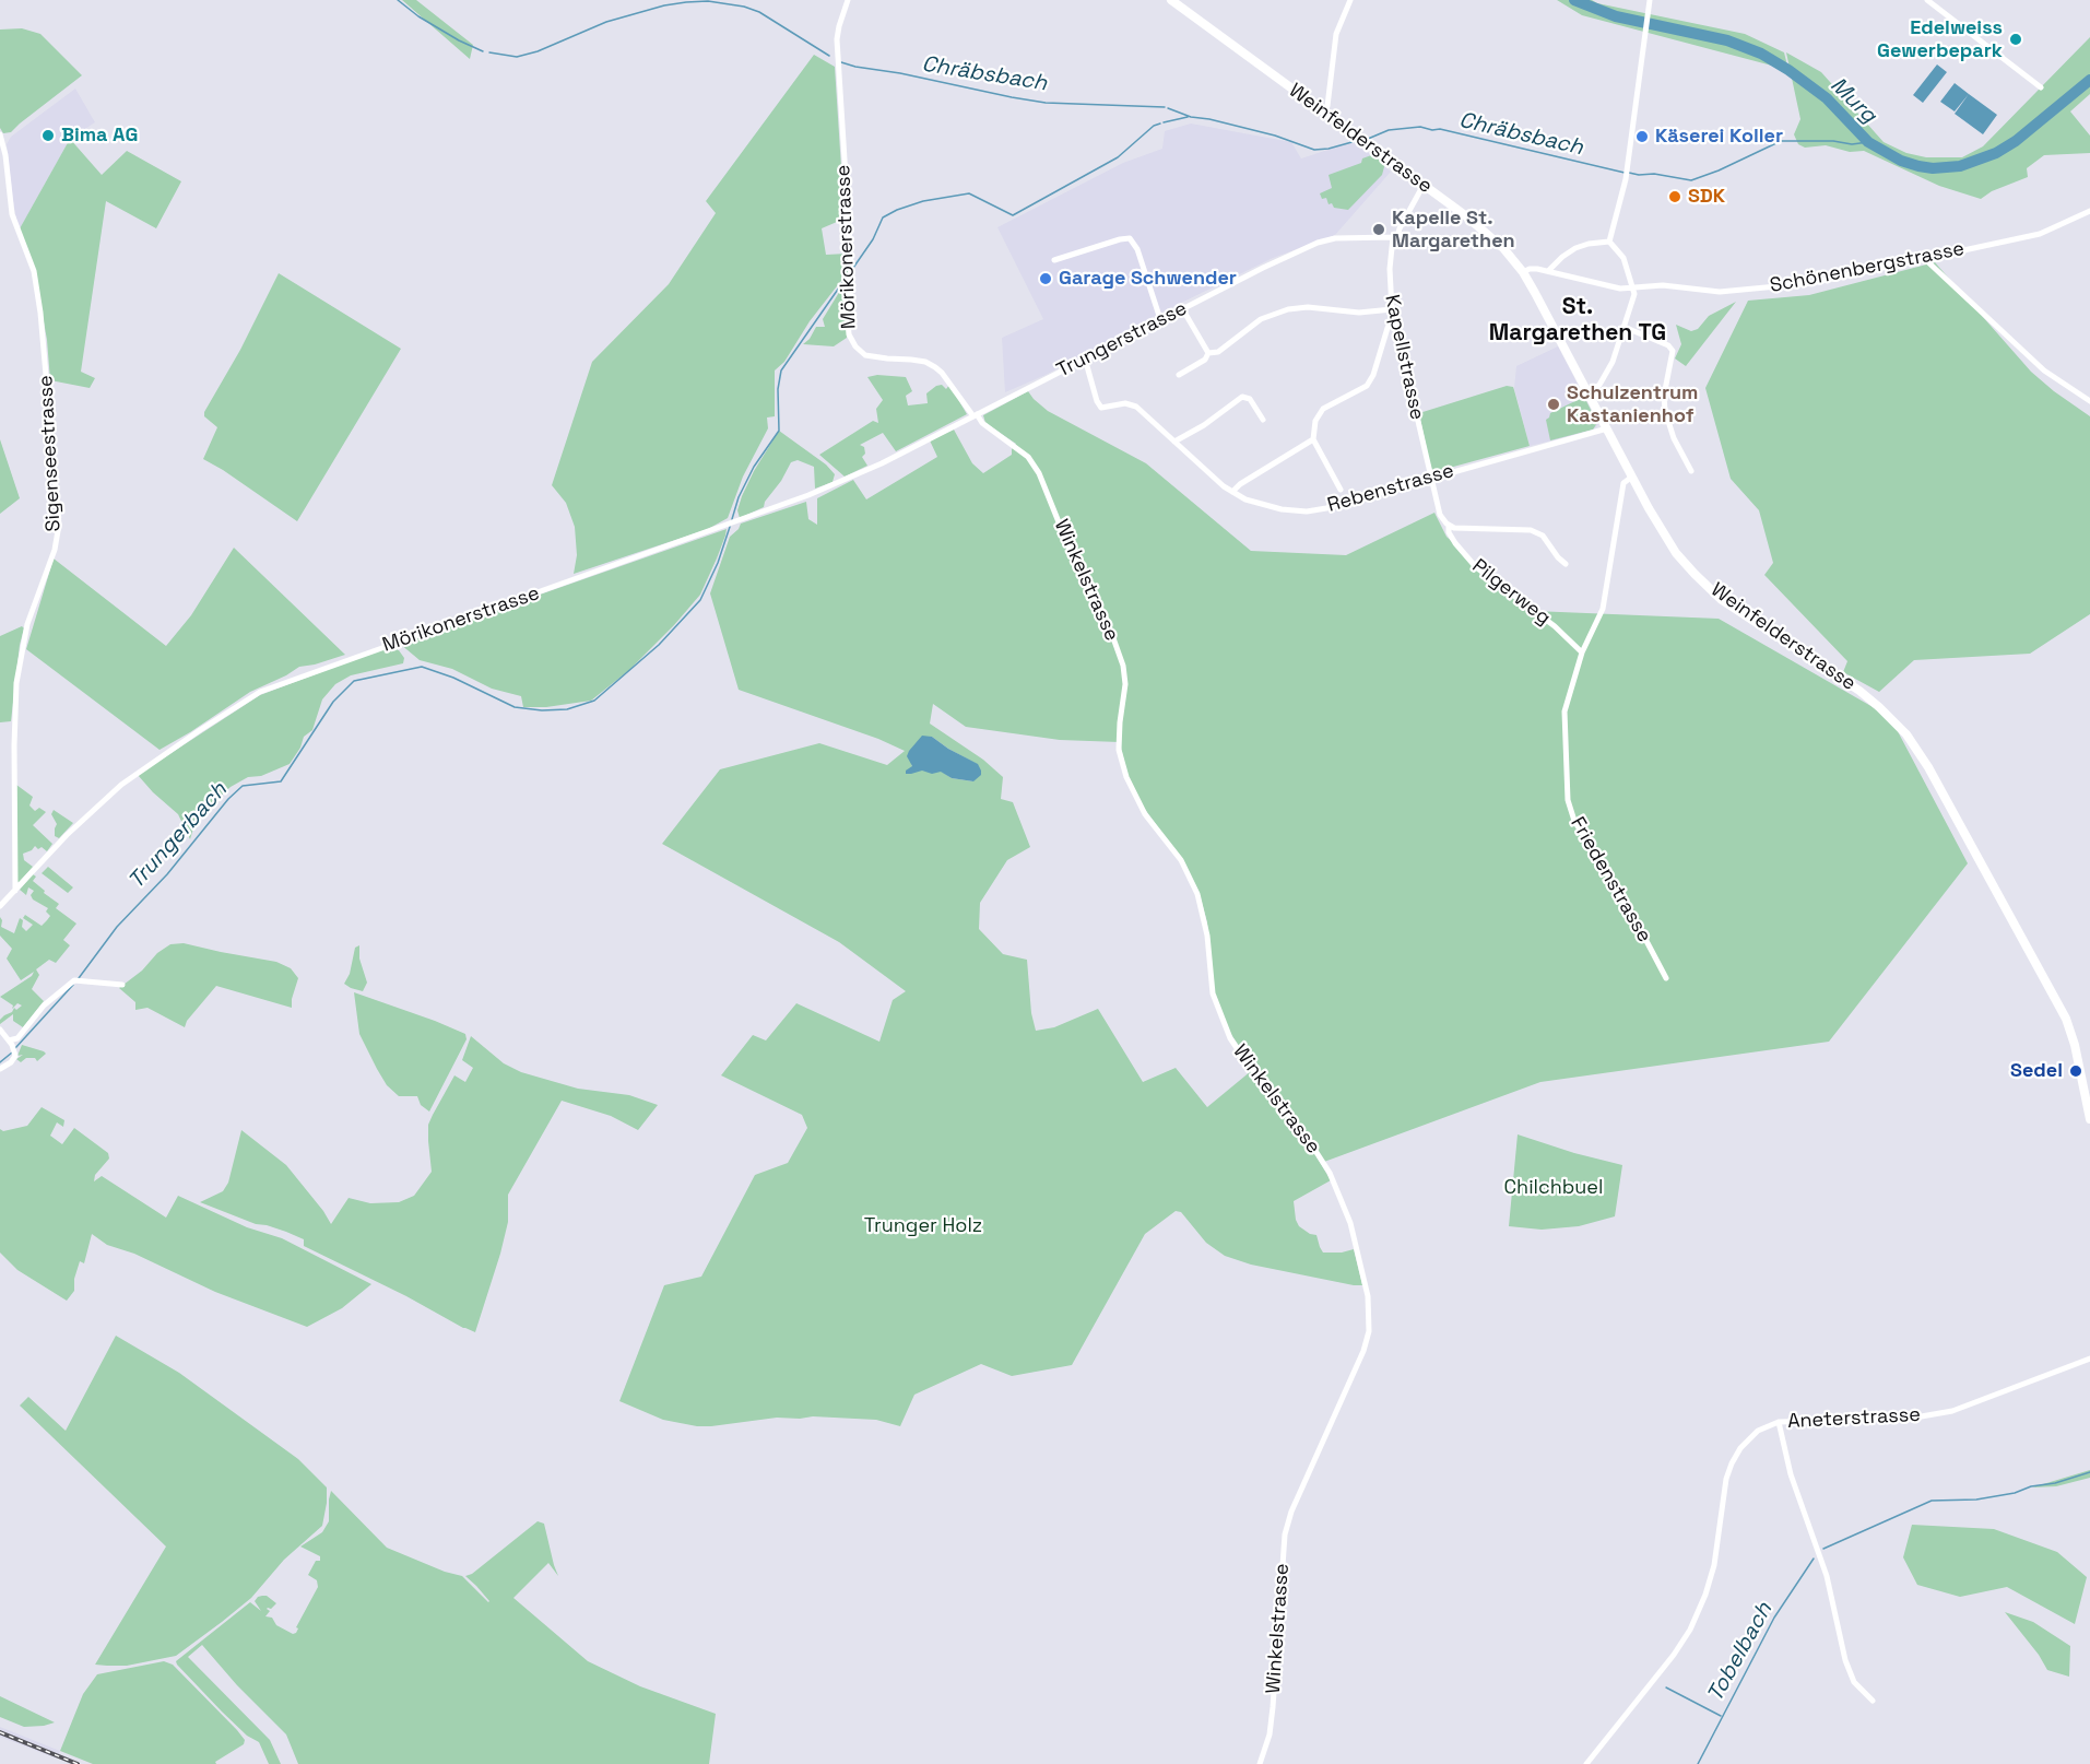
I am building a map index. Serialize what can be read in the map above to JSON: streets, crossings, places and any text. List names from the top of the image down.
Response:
{
  "streets": {
    "main road": ["Weinfelderstrasse"],
    "street": [
      "Mörikonerstrasse",
      "Schönenbergstrasse",
      "Trungerstrasse",
      "Kapellstrasse",
      "Sigenseestrasse",
      "Rebenstrasse",
      "Winkelstrasse",
      "Pilgerweg",
      "Friedenstrasse",
      "Aneterstrasse"
    ]
  },
  "crossings": [
    ["Weinfelderstrasse", "Schönenbergstrasse"],
    ["Weinfelderstrasse", "Trungerstrasse"],
    ["Weinfelderstrasse", "Kapellstrasse"],
    ["Weinfelderstrasse", "Rebenstrasse"],
    ["Weinfelderstrasse", "Friedenstrasse"],
    ["Mörikonerstrasse", "Trungerstrasse"],
    ["Mörikonerstrasse", "Sigenseestrasse"],
    ["Mörikonerstrasse", "Winkelstrasse"],
    ["Trungerstrasse", "Kapellstrasse"],
    ["Trungerstrasse", "Rebenstrasse"],
    ["Kapellstrasse", "Rebenstrasse"],
    ["Kapellstrasse", "Pilgerweg"],
    ["Pilgerweg", "Friedenstrasse"]
  ],
  "districts": ["St. Margarethen TG"],
  "water": [
    "Chräbsbach",
    "Murg",
    "Trungerbach",
    "Tobelbach"
  ],
  "parks": ["Chilchbuel", "Trunger Holz"],
  "places": [
    "Edelweiss Gewerbepark",
    "Bima AG",
    "Käserei Koller",
    "SDK",
    "Kapelle St. Margarethen",
    "Garage Schwender",
    "Schulzentrum Kastanienhof",
    "Sedel"
  ]
}
